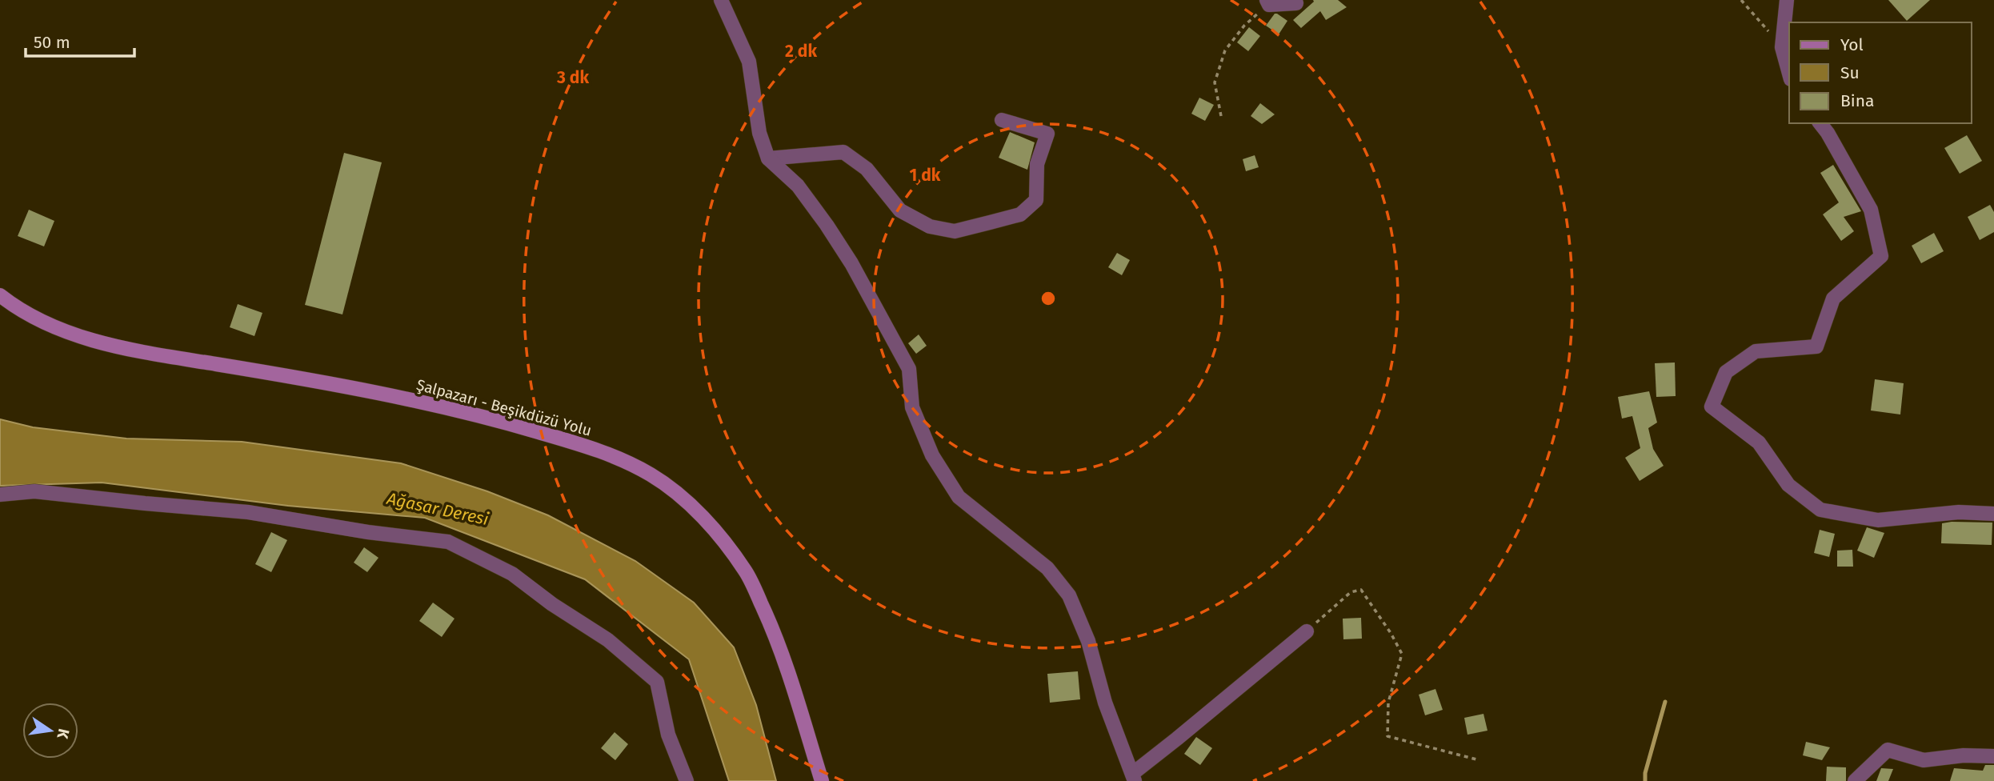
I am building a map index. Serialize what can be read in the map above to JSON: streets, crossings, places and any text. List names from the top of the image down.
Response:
{
  "streets": {
    "main road": ["Şalpazarı - Beşikdüzü Yolu"]
  },
  "water": ["Ağasar Deresi"],
  "legend": ["Yol", "Su", "Bina"],
  "scale_bar": "50 m",
  "north": "right",
  "rings": ["2 dk", "3 dk", "1 dk"]
}
